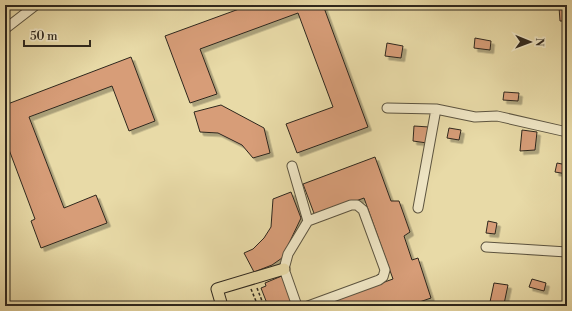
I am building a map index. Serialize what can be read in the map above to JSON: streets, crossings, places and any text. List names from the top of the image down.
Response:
{
  "scale_bar": "50 m",
  "north": "right"
}
